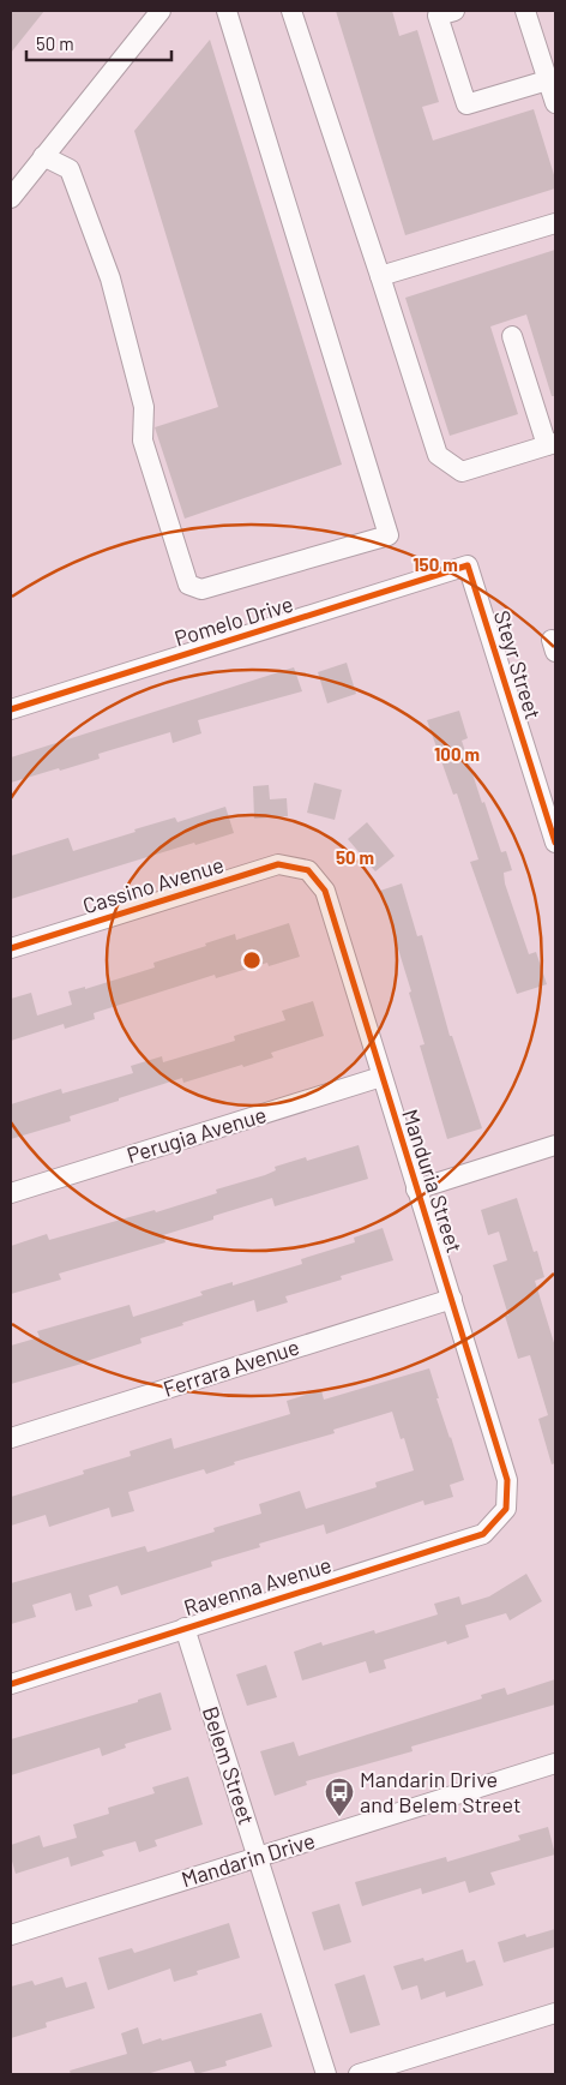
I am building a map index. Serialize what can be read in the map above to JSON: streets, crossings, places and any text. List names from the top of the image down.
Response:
{
  "streets": {
    "street": [
      "Pomelo Drive",
      "Steyr Street",
      "Cassino Avenue",
      "Perugia Avenue",
      "Manduria Street",
      "Ferrara Avenue",
      "Ravenna Avenue",
      "Belem Street",
      "Mandarin Drive"
    ]
  },
  "crossings": [
    ["Pomelo Drive", "Steyr Street"],
    ["Cassino Avenue", "Manduria Street"],
    ["Perugia Avenue", "Manduria Street"],
    ["Manduria Street", "Ferrara Avenue"],
    ["Manduria Street", "Ravenna Avenue"],
    ["Ravenna Avenue", "Belem Street"],
    ["Belem Street", "Mandarin Drive"]
  ],
  "places": {
    "bus stop": ["Mandarin Drive and Belem Street"]
  },
  "scale_bar": "50 m",
  "rings": ["150 m", "100 m", "50 m"]
}
